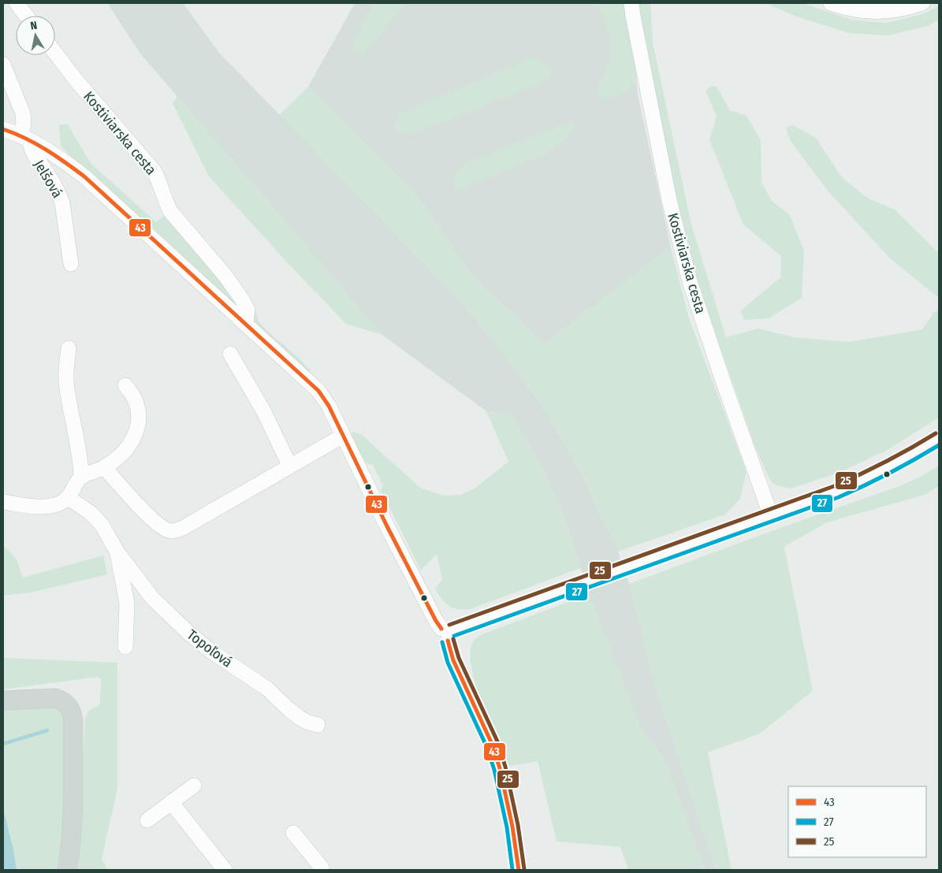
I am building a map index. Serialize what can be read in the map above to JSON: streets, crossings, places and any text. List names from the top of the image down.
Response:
{
  "streets": {
    "street": ["Kostiviarska cesta", "Jelšová", "Topoľová"]
  },
  "lines": ["transit line 43", "transit line 25", "transit line 27"],
  "legend": ["43", "27", "25"],
  "north": "top"
}
